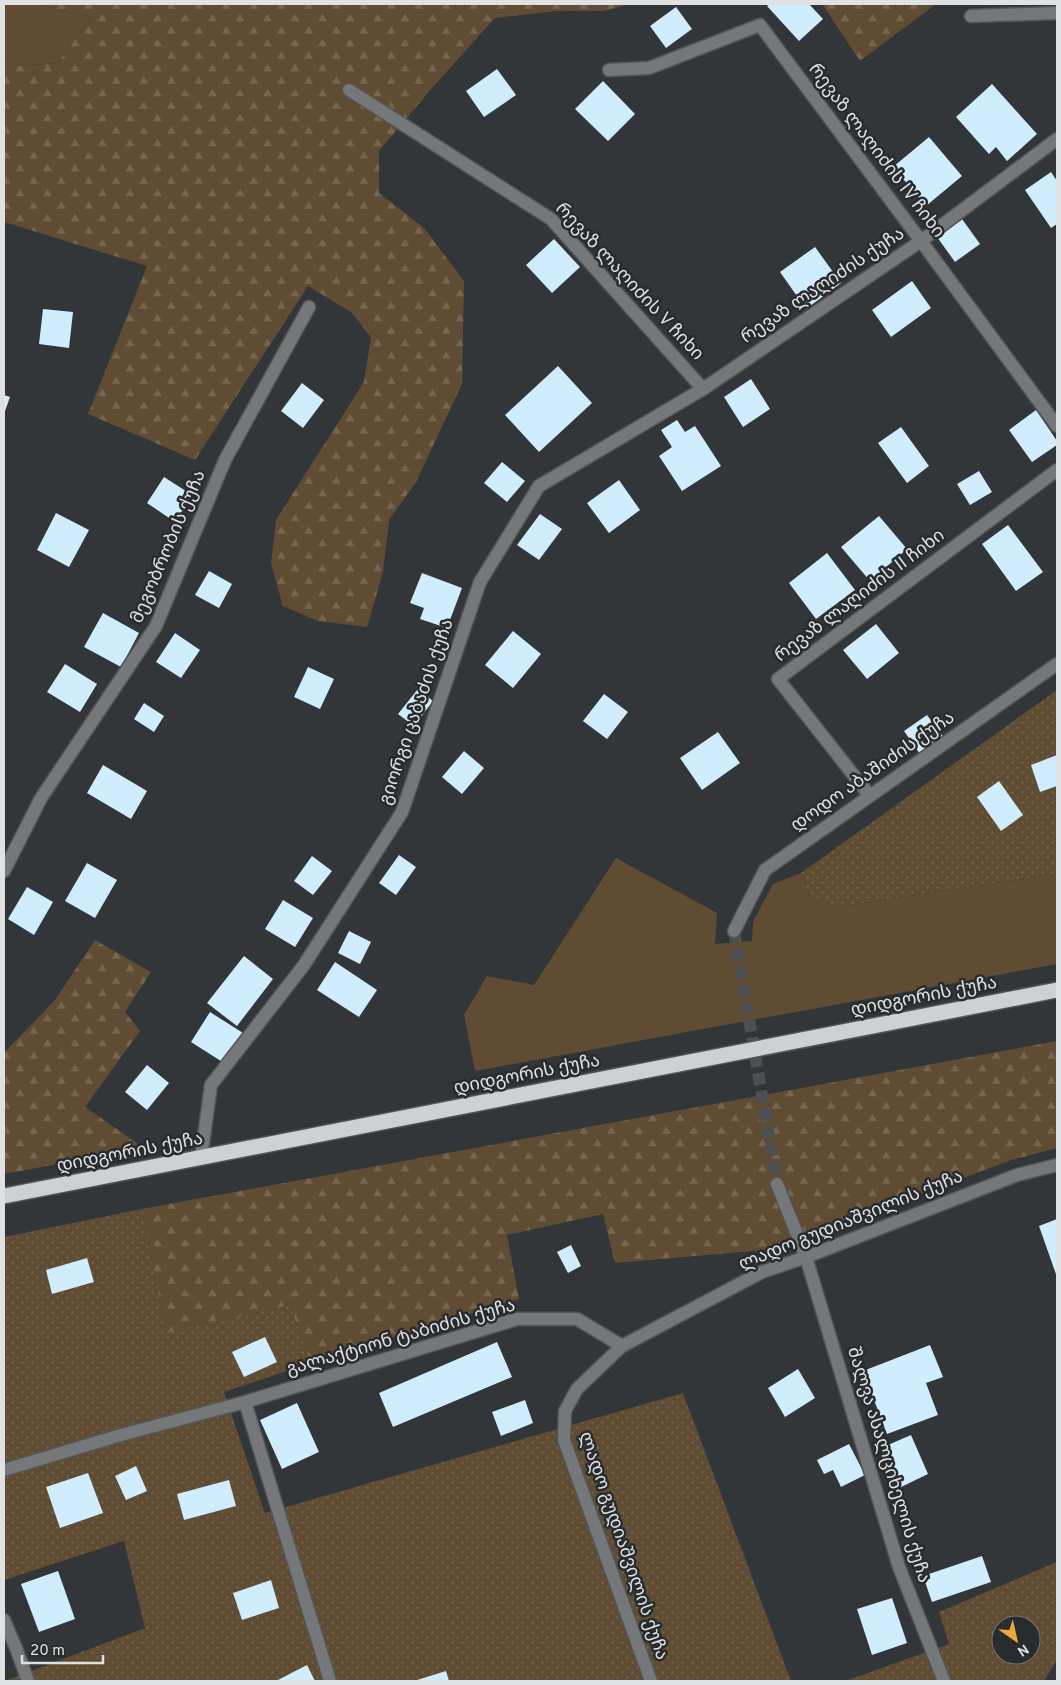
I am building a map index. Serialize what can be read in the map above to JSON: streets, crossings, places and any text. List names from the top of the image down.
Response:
{
  "streets": {
    "highway": ["დიდგორის ქუჩა"],
    "street": [
      "რევაზ ლაღიძის IV ჩიხი",
      "რევაზ ლაღიძის V ჩიხი",
      "რევაზ ლაღიძის ქუჩა",
      "მეგობრობის ქუჩა",
      "რევაზ ლაღიძის II ჩიხი",
      "გიორგი ცაბაძის ქუჩა",
      "დოდო აბაშიძის ქუჩა",
      "ლადო გუდიაშვილის ქუჩა",
      "გალაქტიონ ტაბიძის ქუჩა",
      "შალვა ასალციხელის ქუჩა"
    ]
  },
  "crossings": [
    ["რევაზ ლაღიძის IV ჩიხი", "რევაზ ლაღიძის ქუჩა"],
    ["რევაზ ლაღიძის V ჩიხი", "რევაზ ლაღიძის ქუჩა"],
    ["რევაზ ლაღიძის V ჩიხი", "გიორგი ცაბაძის ქუჩა"],
    ["რევაზ ლაღიძის ქუჩა", "გიორგი ცაბაძის ქუჩა"],
    ["რევაზ ლაღიძის II ჩიხი", "დოდო აბაშიძის ქუჩა"],
    ["გიორგი ცაბაძის ქუჩა", "დიდგორის ქუჩა"],
    ["ლადო გუდიაშვილის ქუჩა", "გალაქტიონ ტაბიძის ქუჩა"],
    ["ლადო გუდიაშვილის ქუჩა", "შალვა ასალციხელის ქუჩა"]
  ],
  "scale_bar": "20 m",
  "north": "bottom right"
}
